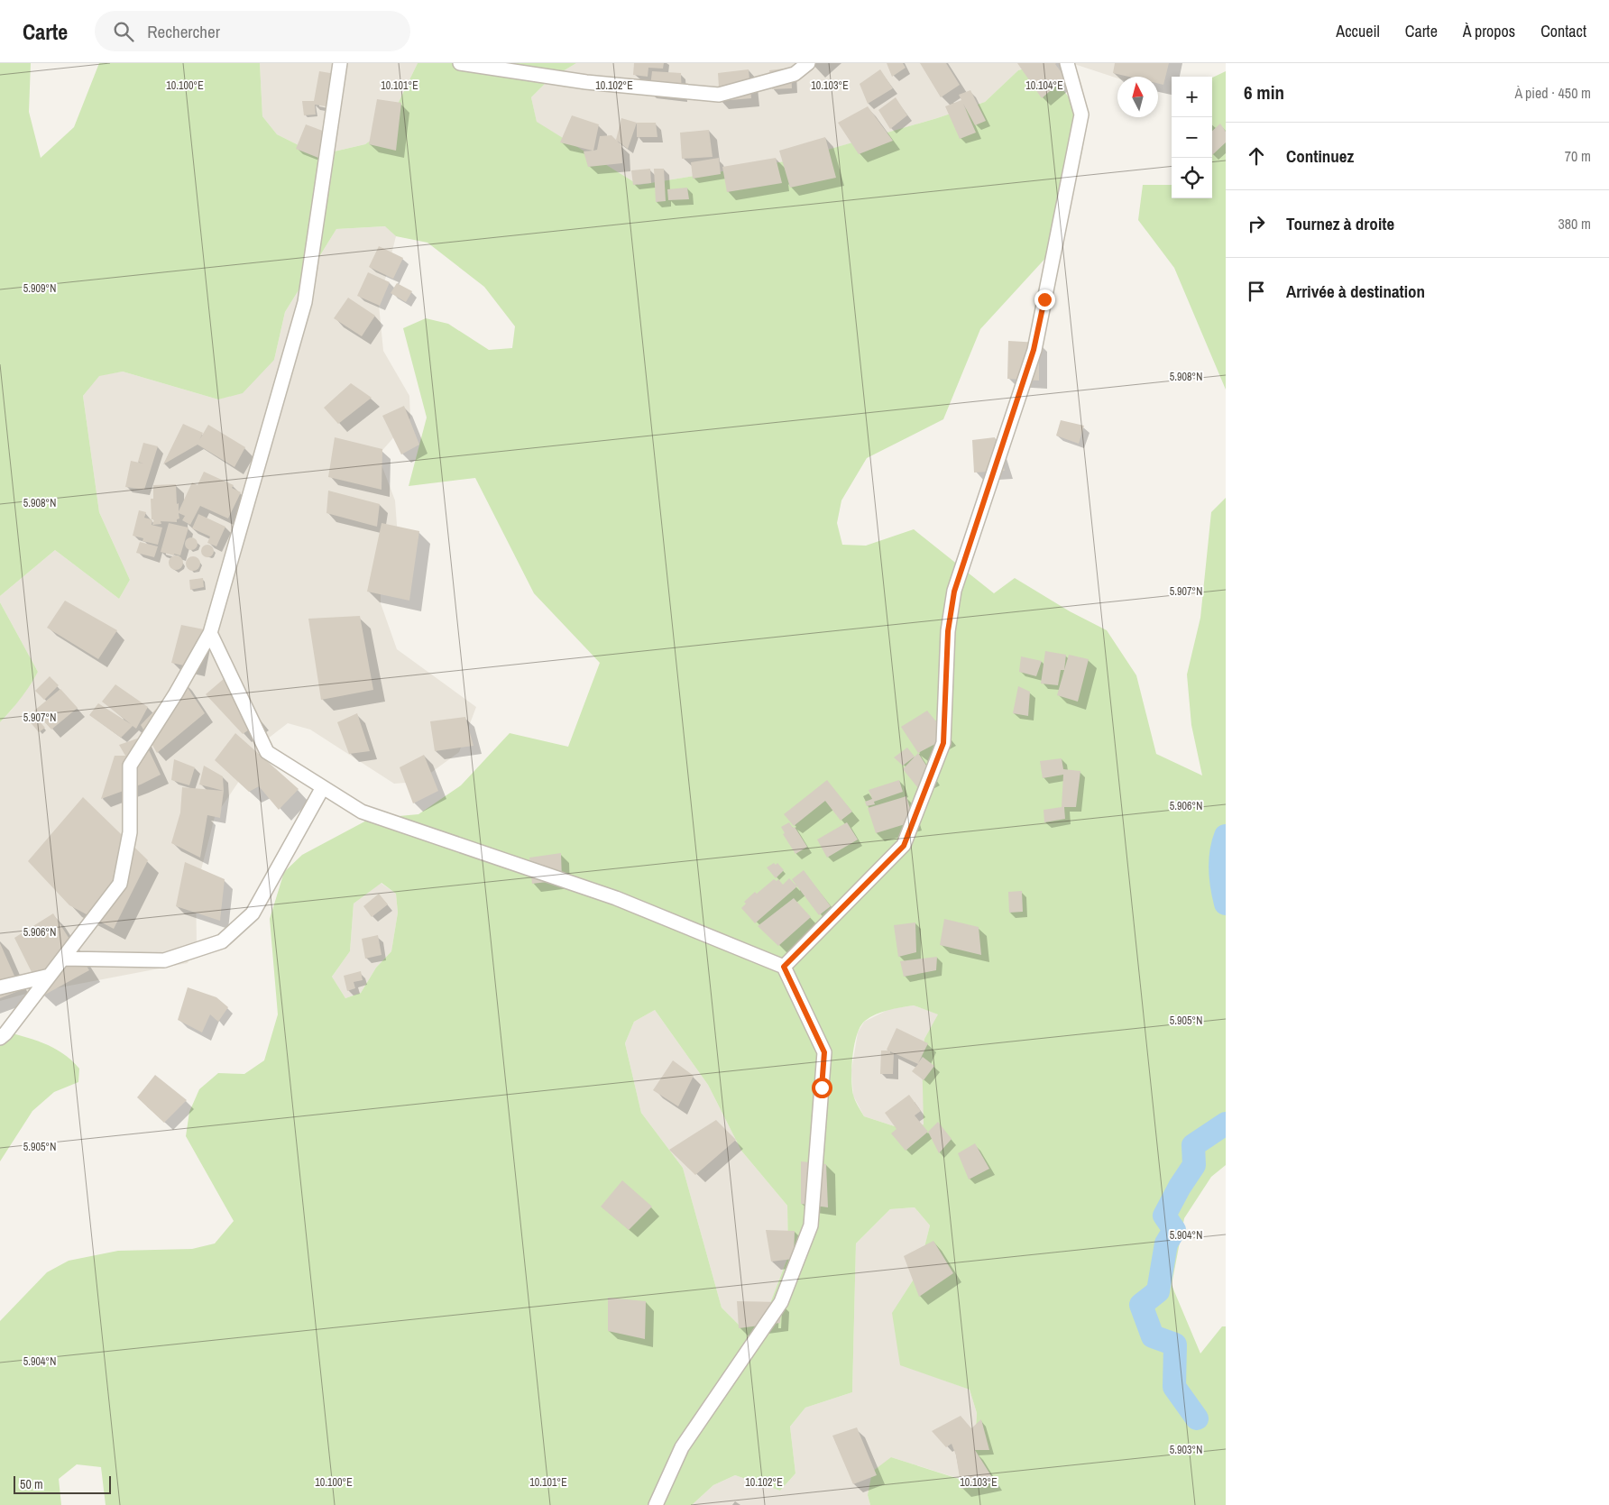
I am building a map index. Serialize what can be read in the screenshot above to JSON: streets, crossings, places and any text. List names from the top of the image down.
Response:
{
  "scale_bar": "50 m",
  "north": "top",
  "page": {
    "header": "Carte",
    "search": "Rechercher",
    "nav": [
      "Accueil",
      "Carte",
      "À propos",
      "Contact"
    ],
    "heading": ["6 min", "À pied · 450 m"],
    "map_buttons": ["+", "−"],
    "list": [
      ["Continuez", "70 m"],
      ["Tournez à droite", "380 m"],
      "Arrivée à destination"
    ],
    "scale": "50 m"
  },
  "coordinates": [
    "10.100°E",
    "10.101°E",
    "10.102°E",
    "10.103°E",
    "10.104°E",
    "5.909°N",
    "5.908°N",
    "5.907°N",
    "5.906°N",
    "5.905°N",
    "5.904°N",
    "5.903°N"
  ]
}
